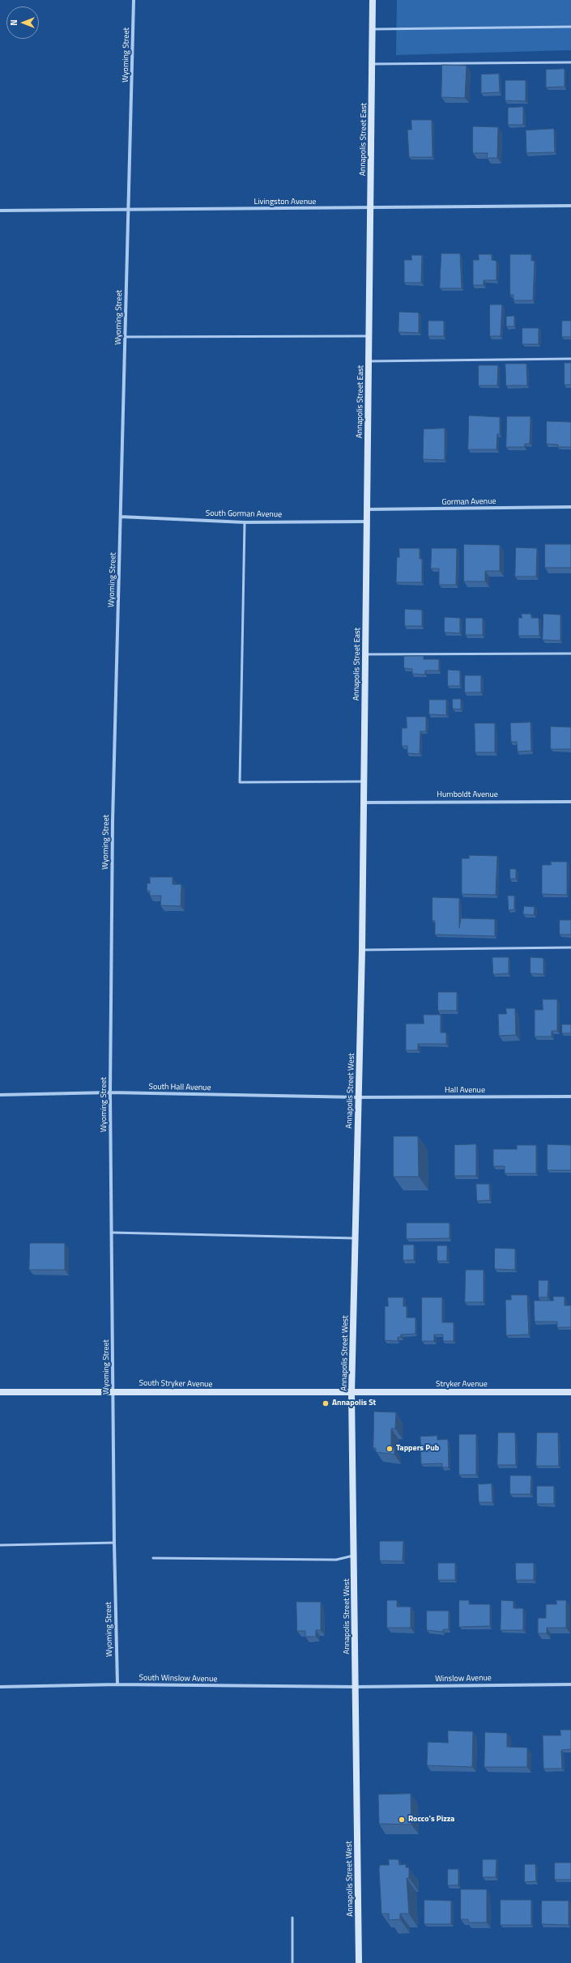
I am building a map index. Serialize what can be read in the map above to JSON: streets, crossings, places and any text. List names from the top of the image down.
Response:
{
  "streets": {
    "street": [
      "Wyoming Street",
      "Annapolis Street East",
      "Livingston Avenue",
      "Gorman Avenue",
      "South Gorman Avenue",
      "Humboldt Avenue",
      "South Hall Avenue",
      "Annapolis Street West",
      "Hall Avenue",
      "South Stryker Avenue",
      "Stryker Avenue",
      "South Winslow Avenue",
      "Winslow Avenue"
    ]
  },
  "crossings": [
    ["Wyoming Street", "Livingston Avenue"],
    ["Wyoming Street", "South Gorman Avenue"],
    ["Wyoming Street", "South Hall Avenue"],
    ["Wyoming Street", "South Stryker Avenue"],
    ["Wyoming Street", "South Winslow Avenue"],
    ["Annapolis Street East", "Livingston Avenue"],
    ["Annapolis Street East", "Gorman Avenue"],
    ["Annapolis Street East", "South Gorman Avenue"],
    ["Annapolis Street East", "Humboldt Avenue"],
    ["Annapolis Street East", "Annapolis Street West"],
    ["Humboldt Avenue", "Annapolis Street West"],
    ["South Hall Avenue", "Annapolis Street West"],
    ["South Hall Avenue", "Hall Avenue"],
    ["Annapolis Street West", "Hall Avenue"],
    ["Annapolis Street West", "South Stryker Avenue"],
    ["Annapolis Street West", "Stryker Avenue"],
    ["Annapolis Street West", "South Winslow Avenue"],
    ["Annapolis Street West", "Winslow Avenue"],
    ["South Stryker Avenue", "Stryker Avenue"],
    ["South Winslow Avenue", "Winslow Avenue"]
  ],
  "places": ["Annapolis St", "Tappers Pub", "Rocco's Pizza"],
  "north": "left"
}
